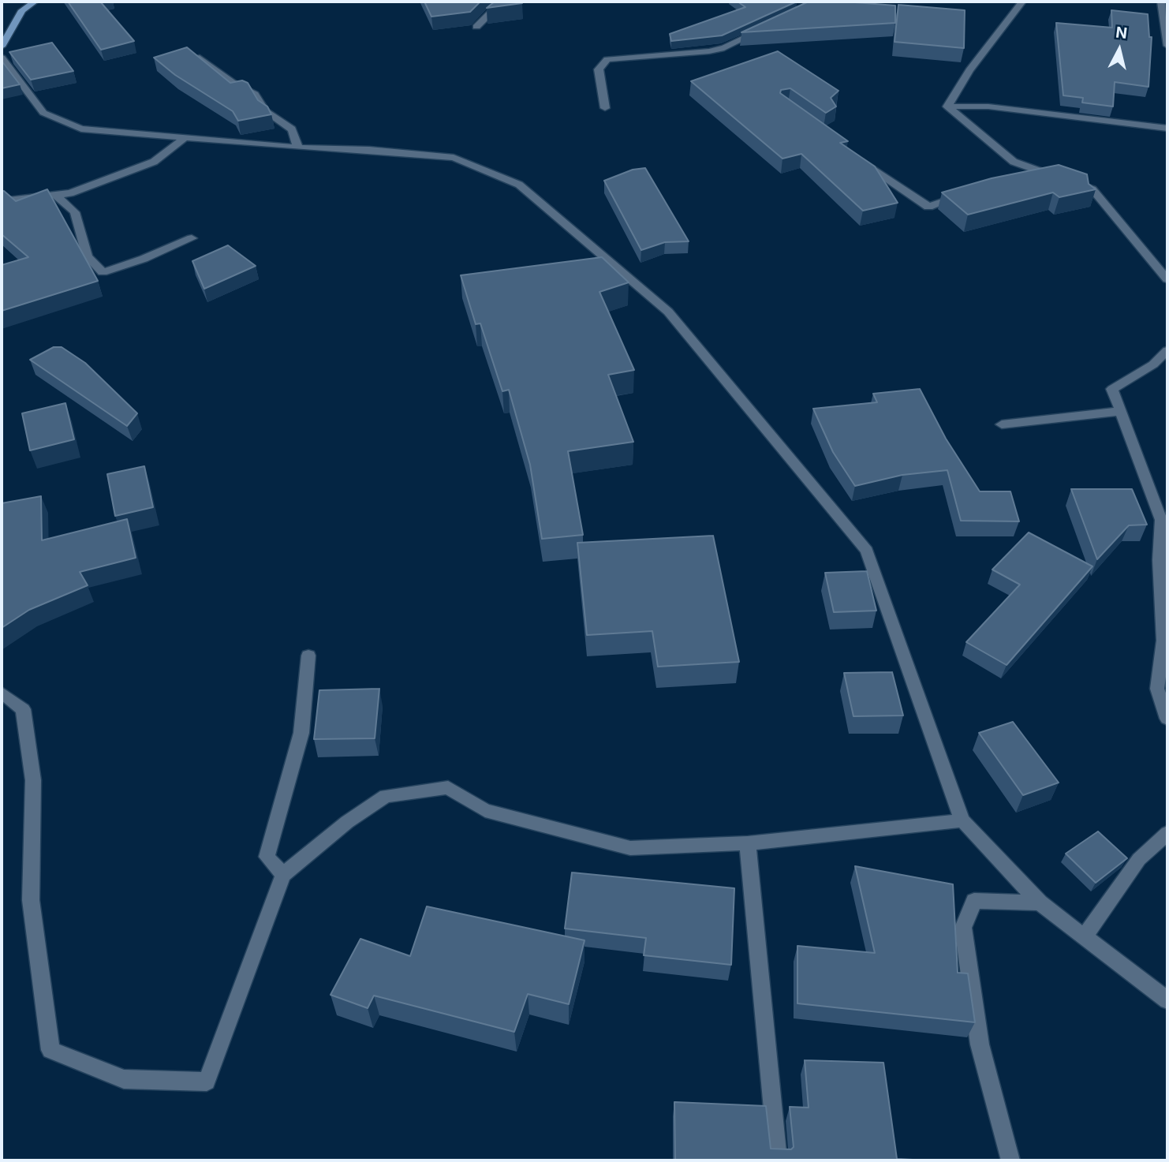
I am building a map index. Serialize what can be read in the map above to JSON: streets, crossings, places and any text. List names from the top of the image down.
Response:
{
  "north": "top"
}
